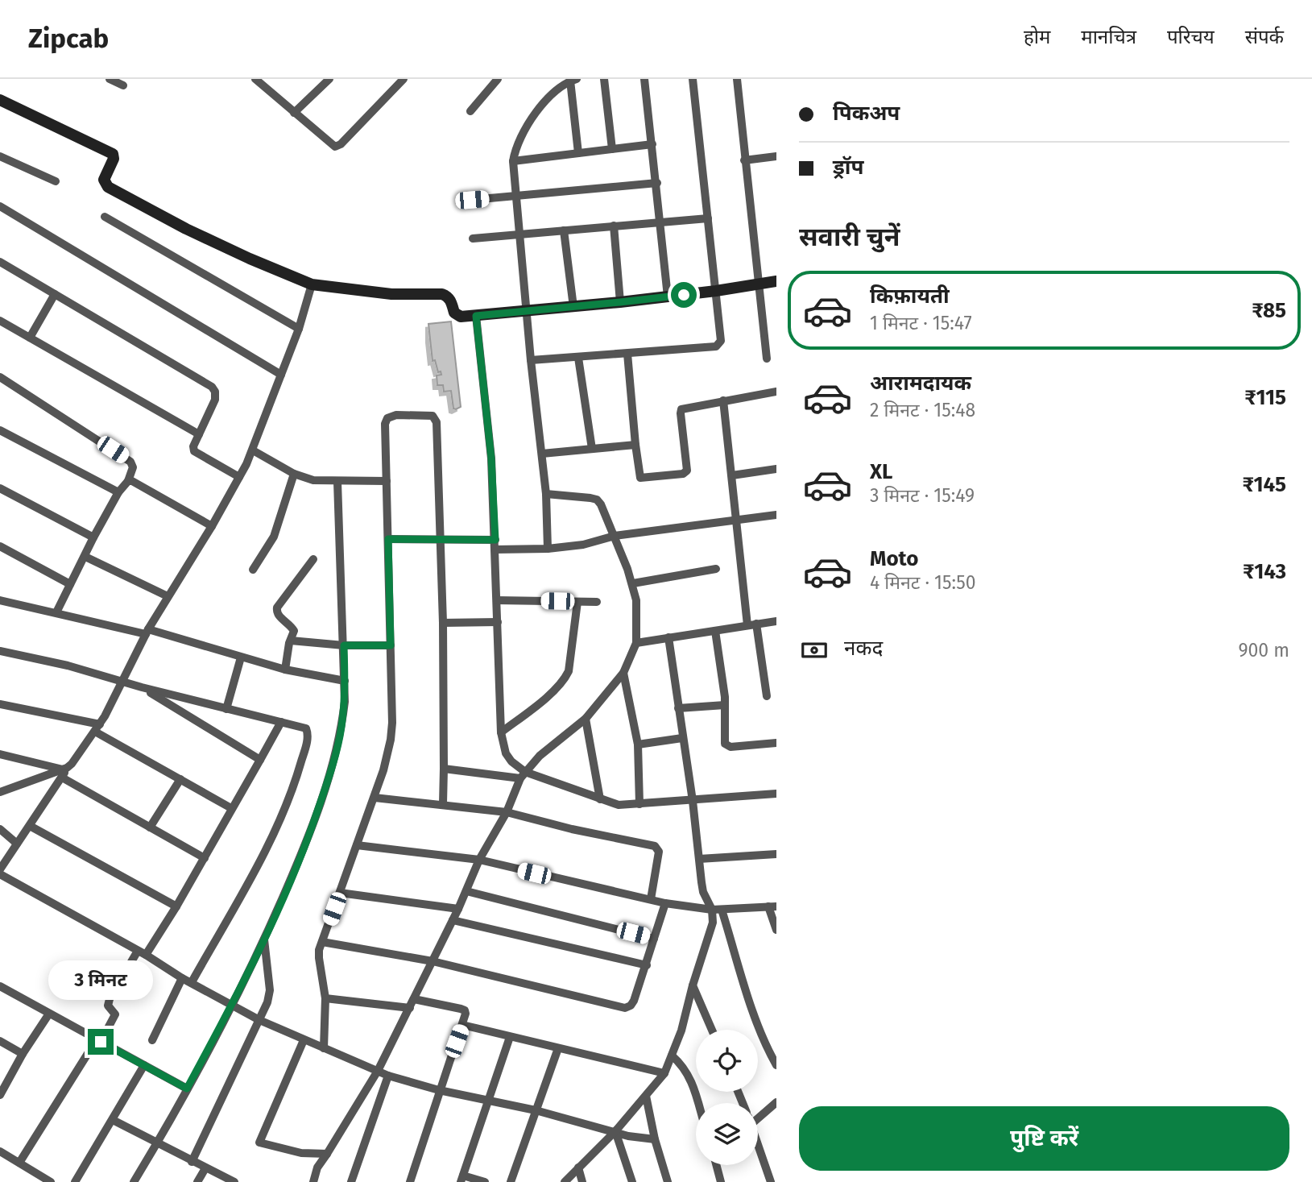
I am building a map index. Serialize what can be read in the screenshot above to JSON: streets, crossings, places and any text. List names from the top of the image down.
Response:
{
  "page": {
    "header": "Zipcab",
    "nav": [
      "होम",
      "मानचित्र",
      "परिचय",
      "संपर्क"
    ],
    "banner": ["पिकअप", "ड्रॉप"],
    "heading": "सवारी चुनें",
    "list": [
      {
        "name": "किफ़ायती",
        "note": "1 मिनट · 15:47",
        "value": "₹85"
      },
      {
        "name": "आरामदायक",
        "note": "2 मिनट · 15:48",
        "value": "₹115"
      },
      {
        "name": "XL",
        "note": "3 मिनट · 15:49",
        "value": "₹145"
      },
      {
        "name": "Moto",
        "note": "4 मिनट · 15:50",
        "value": "₹143"
      }
    ],
    "pay": ["नकद", "900 m"],
    "bubble": "3 मिनट",
    "buttons": "पुष्टि करें"
  }
}
